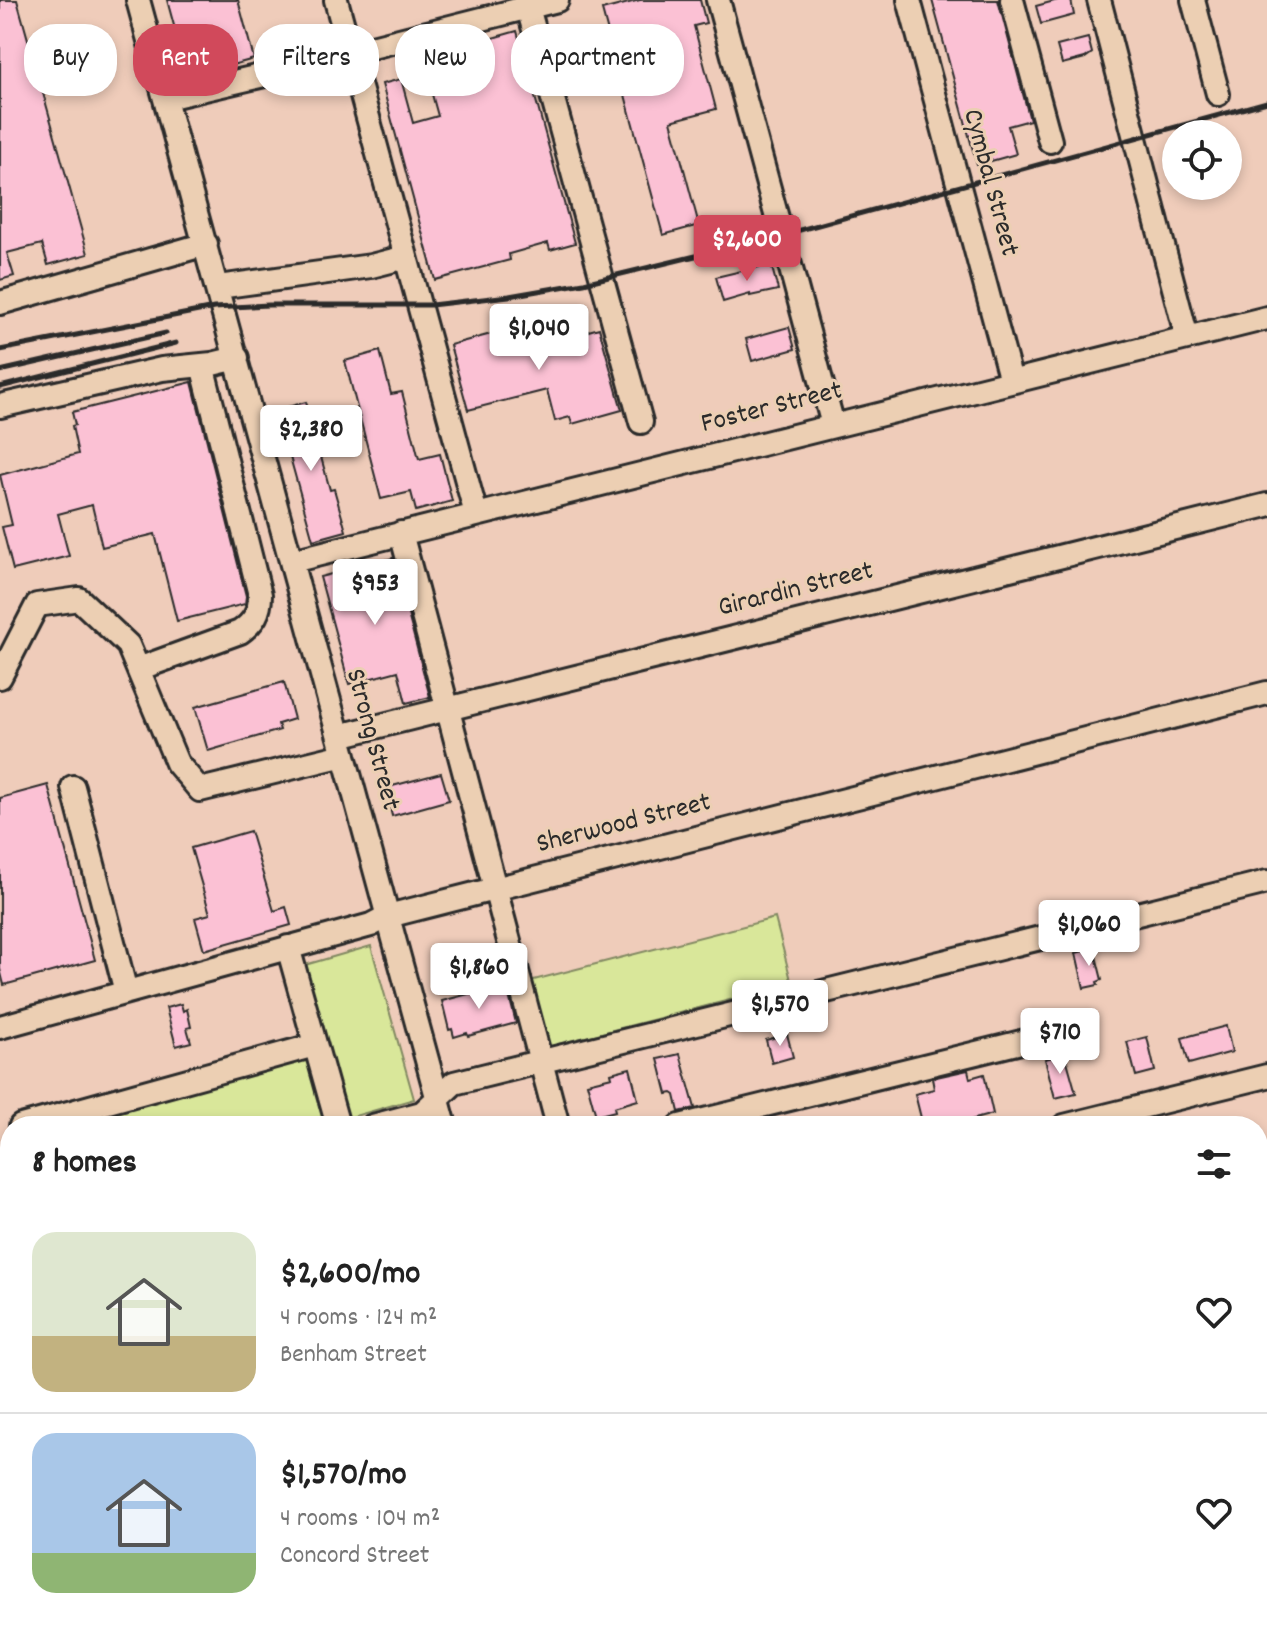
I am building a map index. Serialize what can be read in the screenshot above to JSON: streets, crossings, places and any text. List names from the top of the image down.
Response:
{
  "streets": {
    "street": [
      "Cymbal Street",
      "Foster Street",
      "Girardin Street",
      "Strong Street",
      "Sherwood Street"
    ]
  },
  "crossings": [
    ["Cymbal Street", "Foster Street"],
    ["Foster Street", "Strong Street"],
    ["Girardin Street", "Strong Street"],
    ["Strong Street", "Sherwood Street"]
  ],
  "page": {
    "chip": [
      "Buy",
      "Rent",
      "Filters",
      "New",
      "Apartment"
    ],
    "price": [
      "$2,600",
      "$1,040",
      "$2,380",
      "$953",
      "$1,060",
      "$1,860",
      "$1,570",
      "$710"
    ],
    "heading": "8 homes",
    "list": [
      {
        "name": "$2,600/mo",
        "note": "4 rooms · 124 m² · Benham Street"
      },
      {
        "name": "$1,570/mo",
        "note": "4 rooms · 104 m² · Concord Street"
      }
    ]
  }
}
